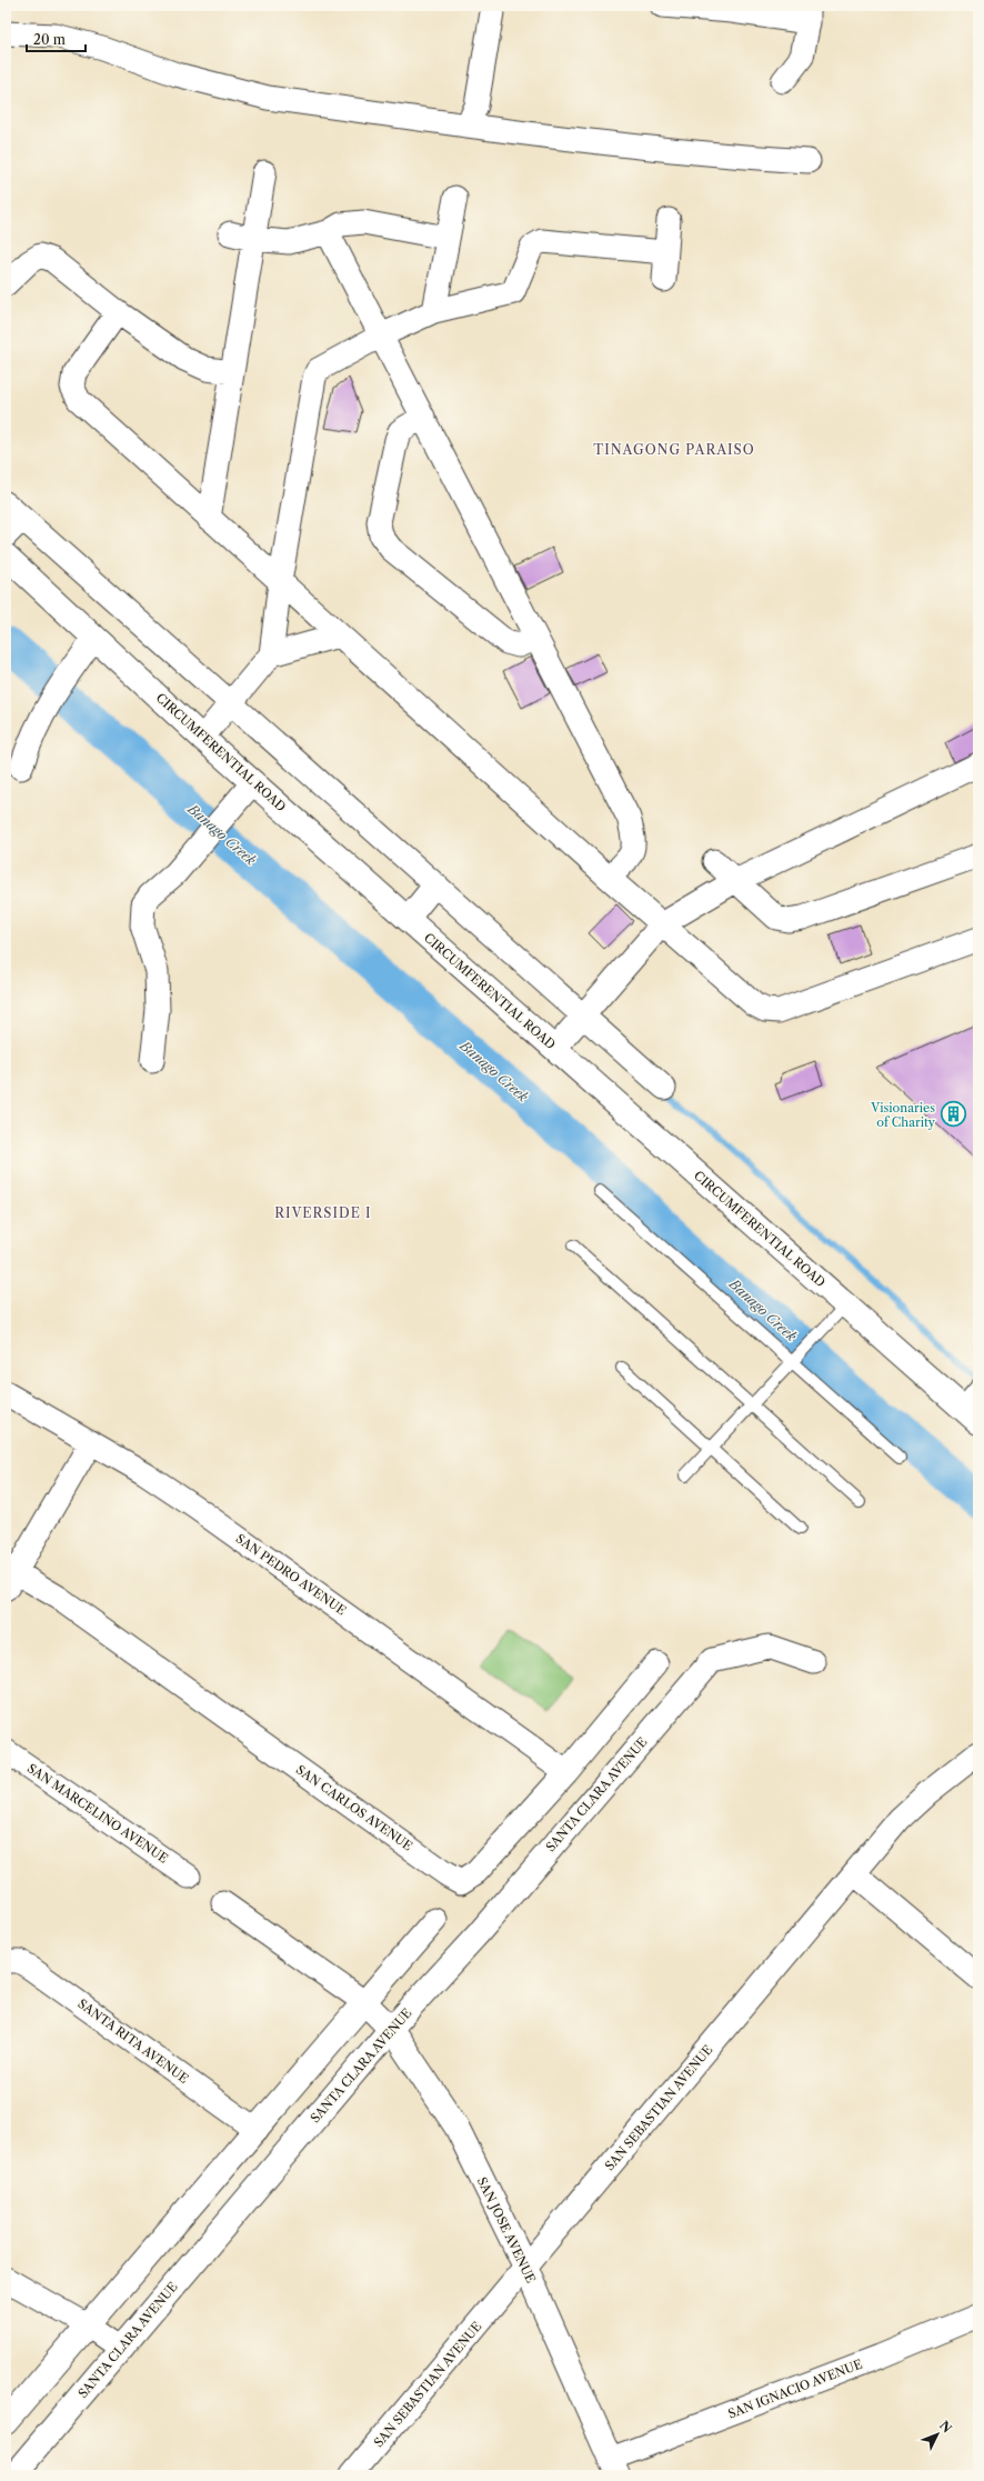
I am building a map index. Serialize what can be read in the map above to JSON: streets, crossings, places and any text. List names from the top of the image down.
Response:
{
  "streets": {
    "street": [
      "CIRCUMFERENTIAL ROAD",
      "SAN PEDRO AVENUE",
      "SANTA CLARA AVENUE",
      "SAN CARLOS AVENUE",
      "SAN MARCELINO AVENUE",
      "SANTA RITA AVENUE",
      "SAN SEBASTIAN AVENUE",
      "SAN JOSE AVENUE",
      "SAN IGNACIO AVENUE"
    ]
  },
  "crossings": [
    ["SAN PEDRO AVENUE", "SAN CARLOS AVENUE"],
    ["SANTA CLARA AVENUE", "SAN JOSE AVENUE"],
    ["SAN SEBASTIAN AVENUE", "SAN JOSE AVENUE"],
    ["SAN JOSE AVENUE", "SAN IGNACIO AVENUE"]
  ],
  "districts": ["TINAGONG PARAISO", "RIVERSIDE I"],
  "water": ["Banago Creek"],
  "places": {
    "building": ["Visionaries of Charity"]
  },
  "scale_bar": "20 m",
  "north": "top right"
}
